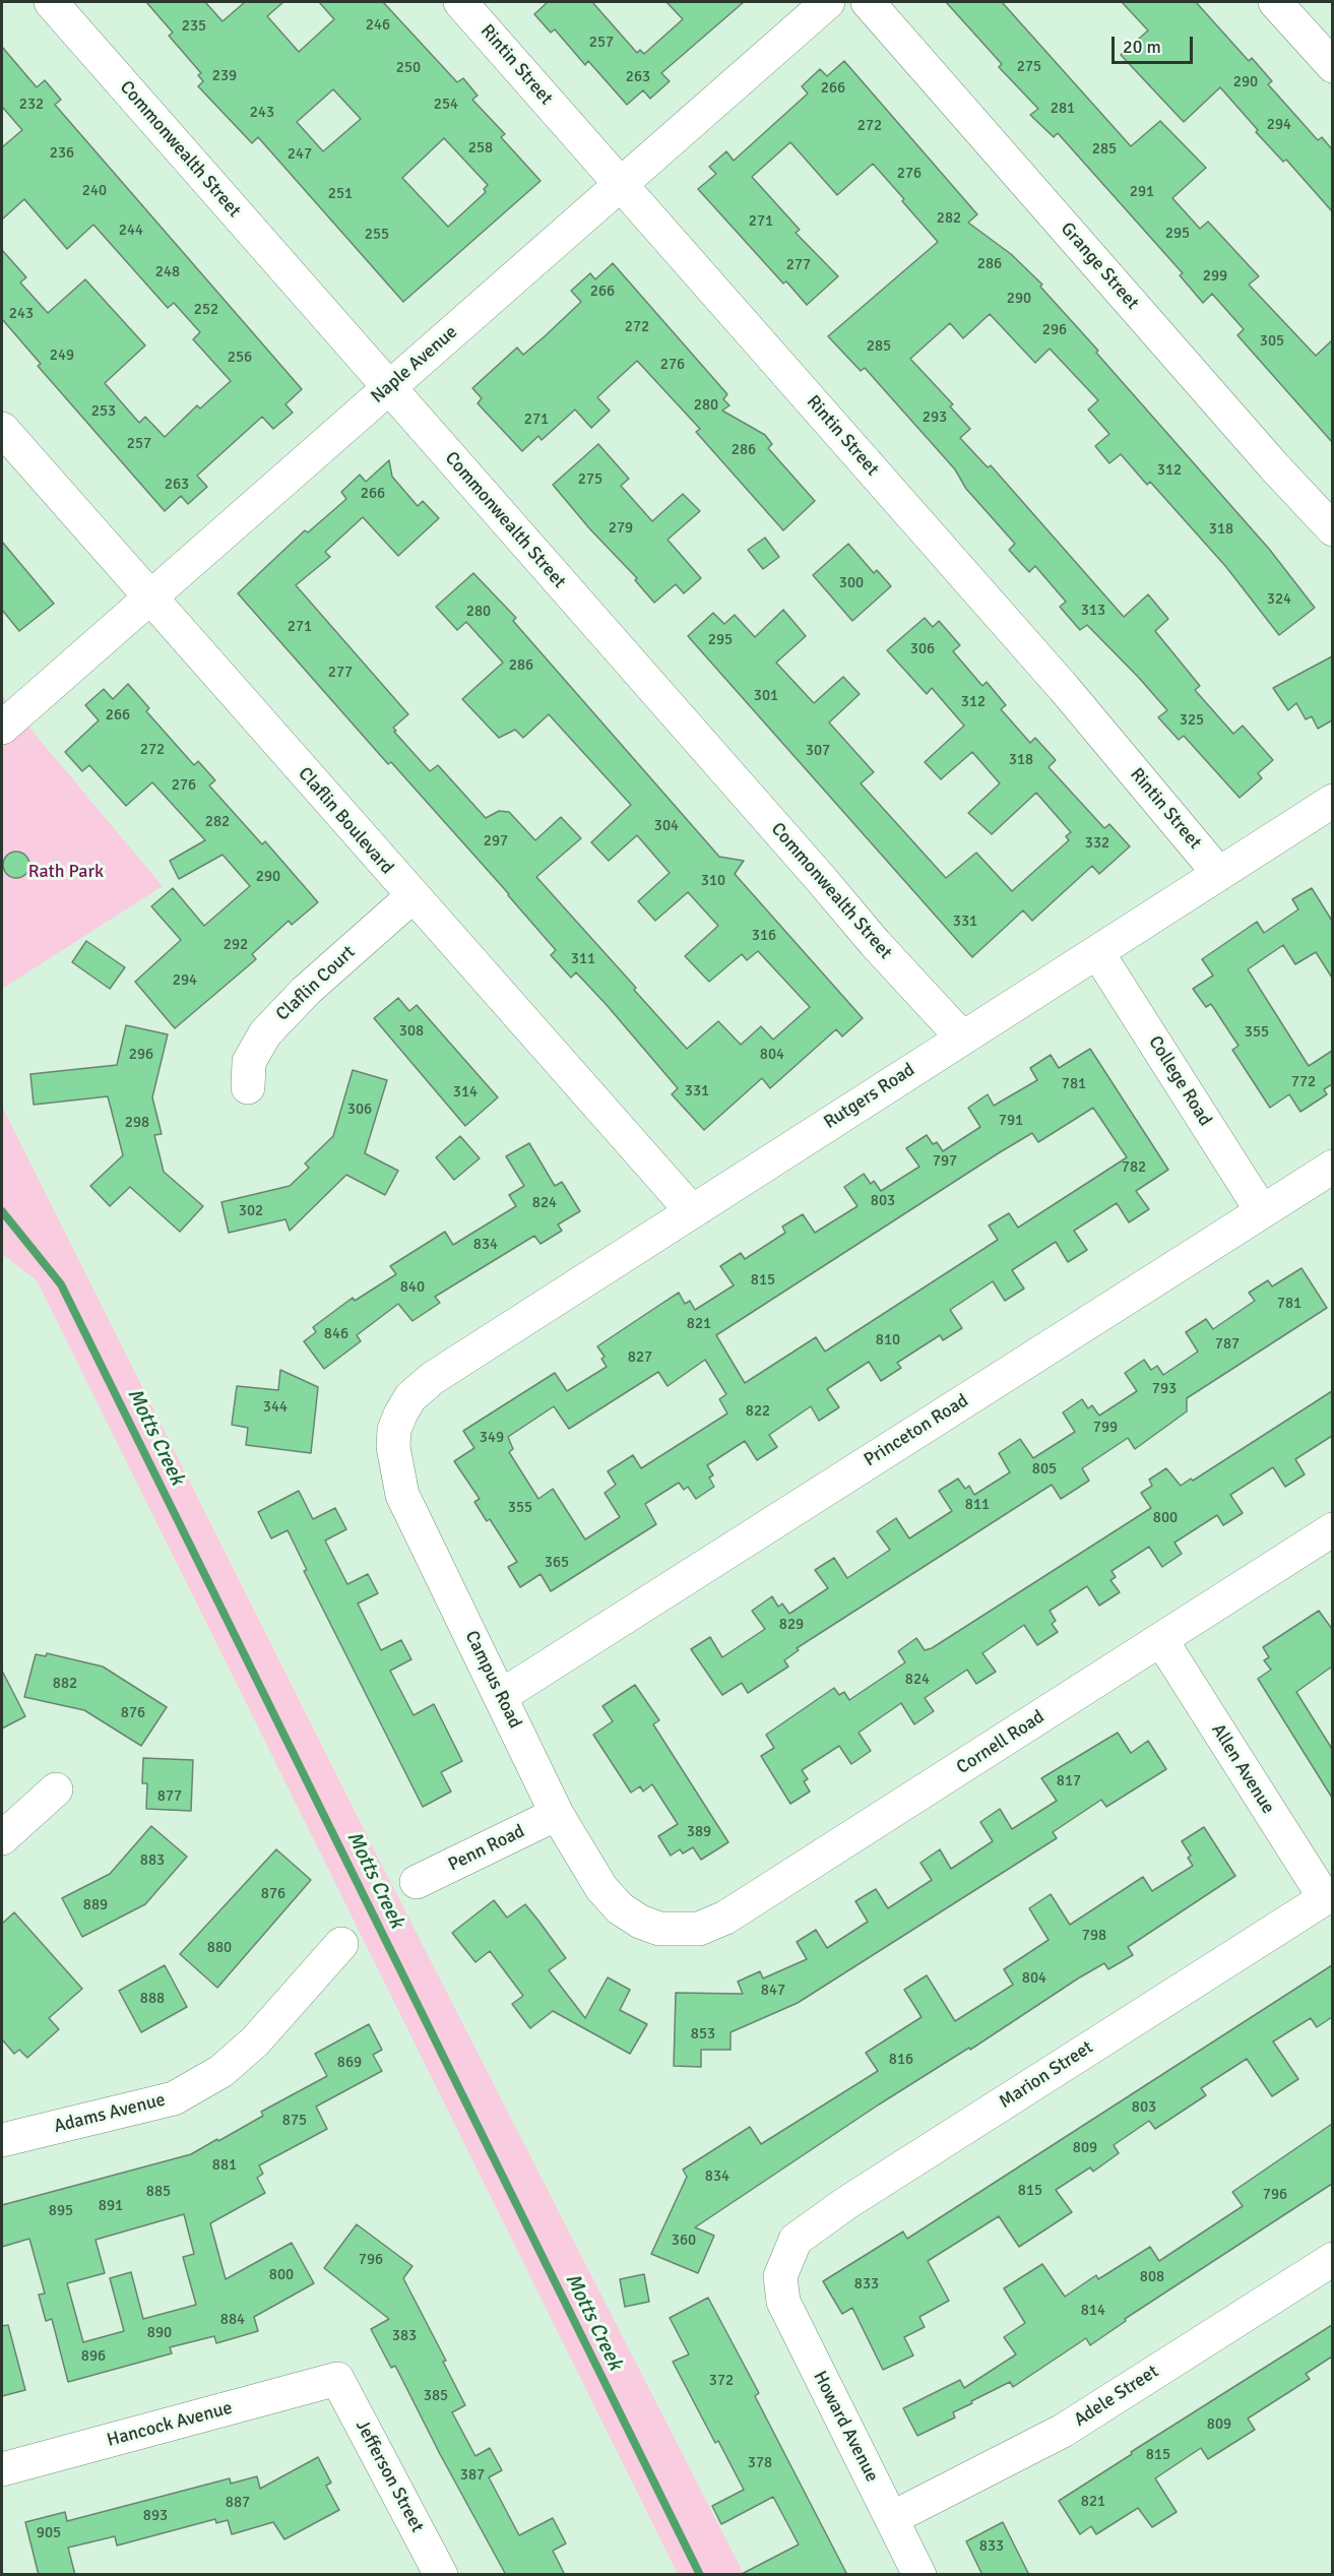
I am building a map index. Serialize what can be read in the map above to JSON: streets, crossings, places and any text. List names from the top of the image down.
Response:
{
  "streets": {
    "street": [
      "Rintin Street",
      "Commonwealth Street",
      "Grange Street",
      "Naple Avenue",
      "Claflin Boulevard",
      "Claflin Court",
      "College Road",
      "Rutgers Road",
      "Princeton Road",
      "Campus Road",
      "Cornell Road",
      "Allen Avenue",
      "Penn Road",
      "Marion Street",
      "Adams Avenue",
      "Adele Street",
      "Hancock Avenue",
      "Howard Avenue",
      "Jefferson Street"
    ]
  },
  "crossings": [
    ["Rintin Street", "Naple Avenue"],
    ["Rintin Street", "Rutgers Road"],
    ["Commonwealth Street", "Naple Avenue"],
    ["Commonwealth Street", "Rutgers Road"],
    ["Naple Avenue", "Claflin Boulevard"],
    ["Claflin Boulevard", "Claflin Court"],
    ["Claflin Boulevard", "Rutgers Road"],
    ["College Road", "Rutgers Road"],
    ["College Road", "Princeton Road"],
    ["Rutgers Road", "Campus Road"],
    ["Princeton Road", "Campus Road"],
    ["Campus Road", "Cornell Road"],
    ["Campus Road", "Penn Road"],
    ["Cornell Road", "Allen Avenue"],
    ["Allen Avenue", "Marion Street"],
    ["Marion Street", "Howard Avenue"],
    ["Adele Street", "Howard Avenue"],
    ["Hancock Avenue", "Jefferson Street"]
  ],
  "water": ["Motts Creek"],
  "parks": ["Rath Park"],
  "house_numbers": [
    "246",
    "235",
    "257",
    "275",
    "250",
    "239",
    "263",
    "290",
    "266",
    "232",
    "254",
    "281",
    "243",
    "294",
    "272",
    "258",
    "285",
    "236",
    "247",
    "276",
    "240",
    "291",
    "251",
    "282",
    "271",
    "244",
    "295",
    "255",
    "286",
    "277",
    "248",
    "299",
    "266",
    "290",
    "252",
    "243",
    "272",
    "296",
    "305",
    "285",
    "249",
    "256",
    "276",
    "280",
    "253",
    "293",
    "271",
    "257",
    "286",
    "312",
    "275",
    "263",
    "266",
    "279",
    "318",
    "300",
    "324",
    "313",
    "280",
    "271",
    "295",
    "306",
    "286",
    "277",
    "301",
    "312",
    "266",
    "325",
    "272",
    "307",
    "318",
    "276",
    "282",
    "304",
    "297",
    "332",
    "290",
    "310",
    "331",
    "316",
    "292",
    "311",
    "294",
    "308",
    "355",
    "296",
    "804",
    "772",
    "781",
    "331",
    "314",
    "306",
    "791",
    "298",
    "797",
    "782",
    "803",
    "824",
    "302",
    "834",
    "815",
    "840",
    "781",
    "821",
    "846",
    "810",
    "787",
    "827",
    "793",
    "344",
    "822",
    "799",
    "349",
    "805",
    "811",
    "355",
    "800",
    "365",
    "829",
    "824",
    "882",
    "876",
    "817",
    "877",
    "389",
    "883",
    "876",
    "889",
    "798",
    "880",
    "804",
    "847",
    "888",
    "853",
    "816",
    "869",
    "803",
    "875",
    "809",
    "881",
    "834",
    "815",
    "885",
    "796",
    "891",
    "895",
    "360",
    "796",
    "800",
    "808",
    "833",
    "814",
    "884",
    "890",
    "383",
    "896",
    "372",
    "385",
    "809",
    "815",
    "378",
    "387",
    "821",
    "887",
    "893",
    "905",
    "833"
  ],
  "scale_bar": "20 m"
}
